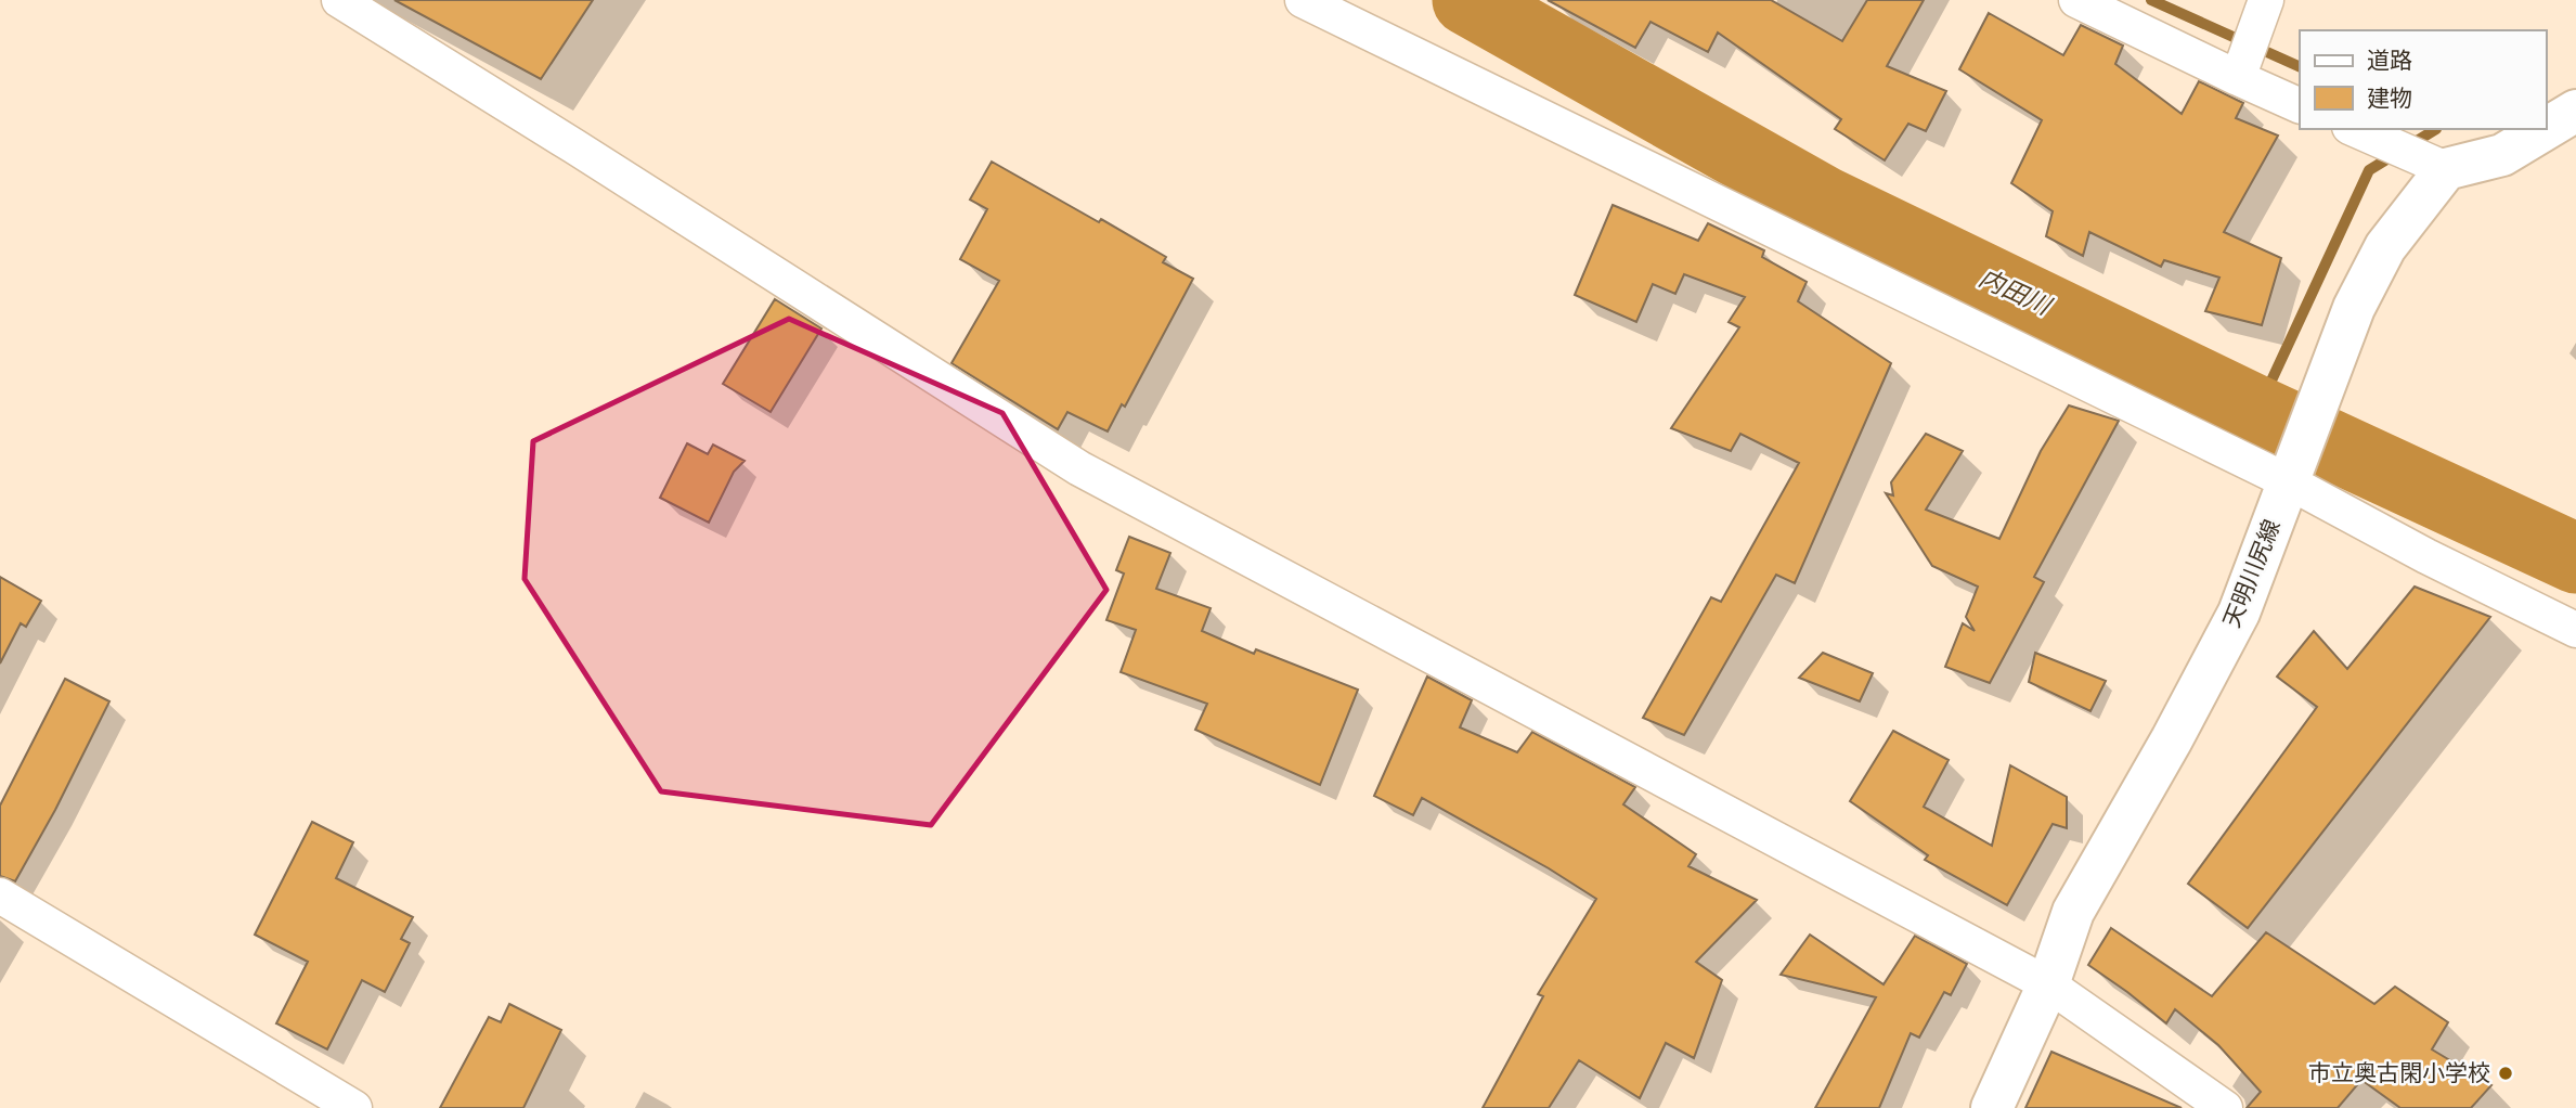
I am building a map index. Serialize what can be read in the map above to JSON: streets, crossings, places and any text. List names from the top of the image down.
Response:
{
  "streets": {
    "main road": ["天明川尻線"]
  },
  "water": ["内田川"],
  "places": ["市立奥古閑小学校"],
  "legend": ["道路", "建物"]
}
